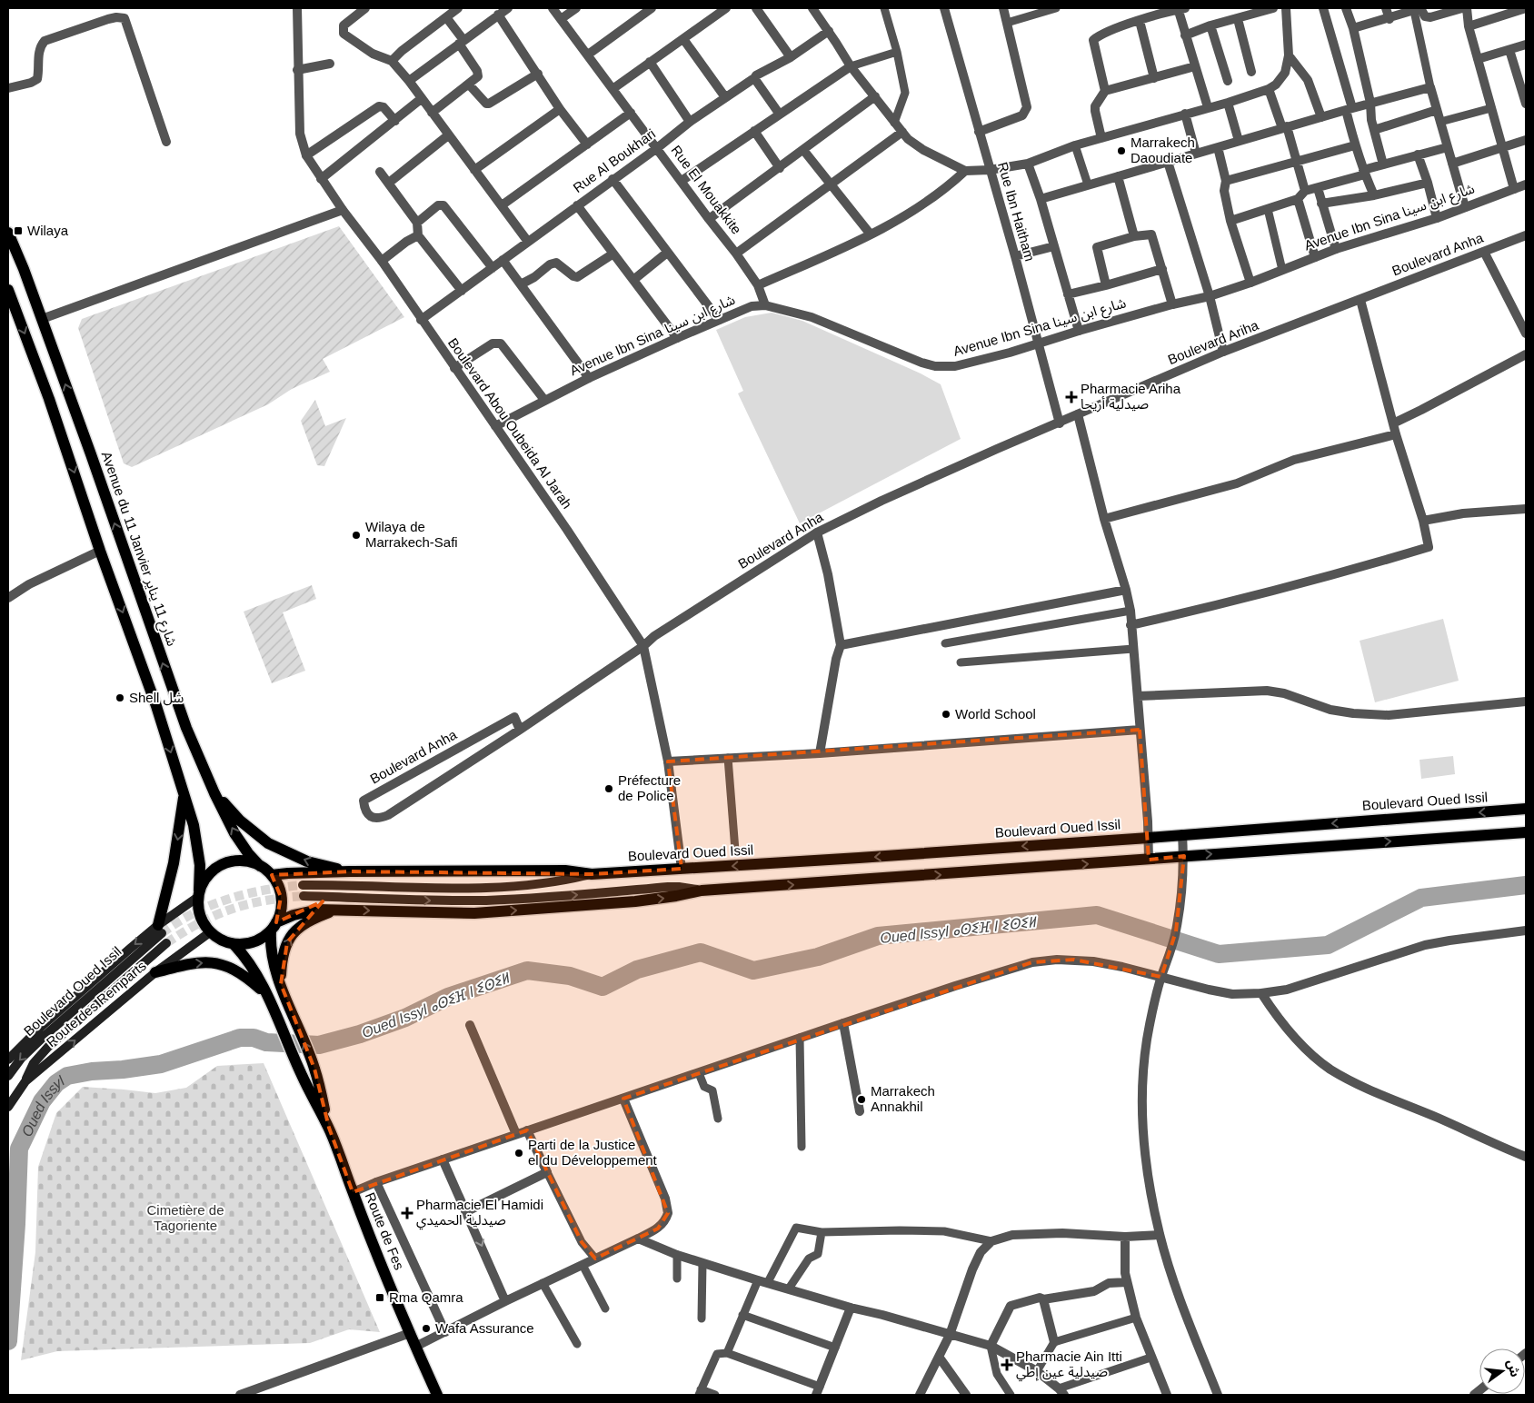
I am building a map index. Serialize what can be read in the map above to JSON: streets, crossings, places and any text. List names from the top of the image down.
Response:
{
  "streets": {
    "main road": [
      "Avenue du 11 Janvier شارع 11 يناير",
      "Boulevard Oued Issil",
      "Route des Remparts",
      "Route de Fes"
    ],
    "street": [
      "Rue Al Boukhari",
      "Rue El Mouakkite",
      "Rue Ibn Haitham",
      "Avenue Ibn Sina شارع ابن سينا",
      "Boulevard Anha",
      "Boulevard Ariha",
      "Boulevard Abou Oubeida Al Jarah"
    ]
  },
  "crossings": [
    ["Rue Al Boukhari", "Rue El Mouakkite"],
    ["Rue Al Boukhari", "Boulevard Abou Oubeida Al Jarah"],
    ["Rue El Mouakkite", "Avenue Ibn Sina شارع ابن سينا"],
    ["Rue Ibn Haitham", "Avenue Ibn Sina شارع ابن سينا"],
    ["Rue Ibn Haitham", "Boulevard Anha"],
    ["Avenue Ibn Sina شارع ابن سينا", "Boulevard Abou Oubeida Al Jarah"],
    ["Boulevard Anha", "Boulevard Ariha"],
    ["Boulevard Anha", "Boulevard Abou Oubeida Al Jarah"],
    ["Boulevard Abou Oubeida Al Jarah", "Boulevard Oued Issil"],
    ["Avenue du 11 Janvier شارع 11 يناير", "Boulevard Oued Issil"],
    ["Avenue du 11 Janvier شارع 11 يناير", "Route des Remparts"],
    ["Avenue du 11 Janvier شارع 11 يناير", "Route de Fes"],
    ["Boulevard Oued Issil", "Route des Remparts"],
    ["Boulevard Oued Issil", "Route de Fes"],
    ["Route des Remparts", "Route de Fes"]
  ],
  "water": ["Oued Issyl ⴰⵙⵉⴼ ⵏ ⵉⵙⵉⵍ", "Oued Issyl"],
  "parks": ["Cimetière de Tagoriente"],
  "places": {
    "other": [
      "Marrakech Daoudiate",
      "Wilaya de Marrakech-Safi",
      "Shell شل",
      "World School",
      "Préfecture de Police",
      "Marrakech Annakhil",
      "Parti de la Justice el du Développement",
      "Wafa Assurance"
    ],
    "transit": ["Wilaya", "Rma Qamra"],
    "health": ["Pharmacie Ariha صيدلية أريحا", "Pharmacie El Hamidi صيدلية الحميدي", "Pharmacie Ain Itti صيدلية عين إطي"]
  },
  "north": "right"
}
